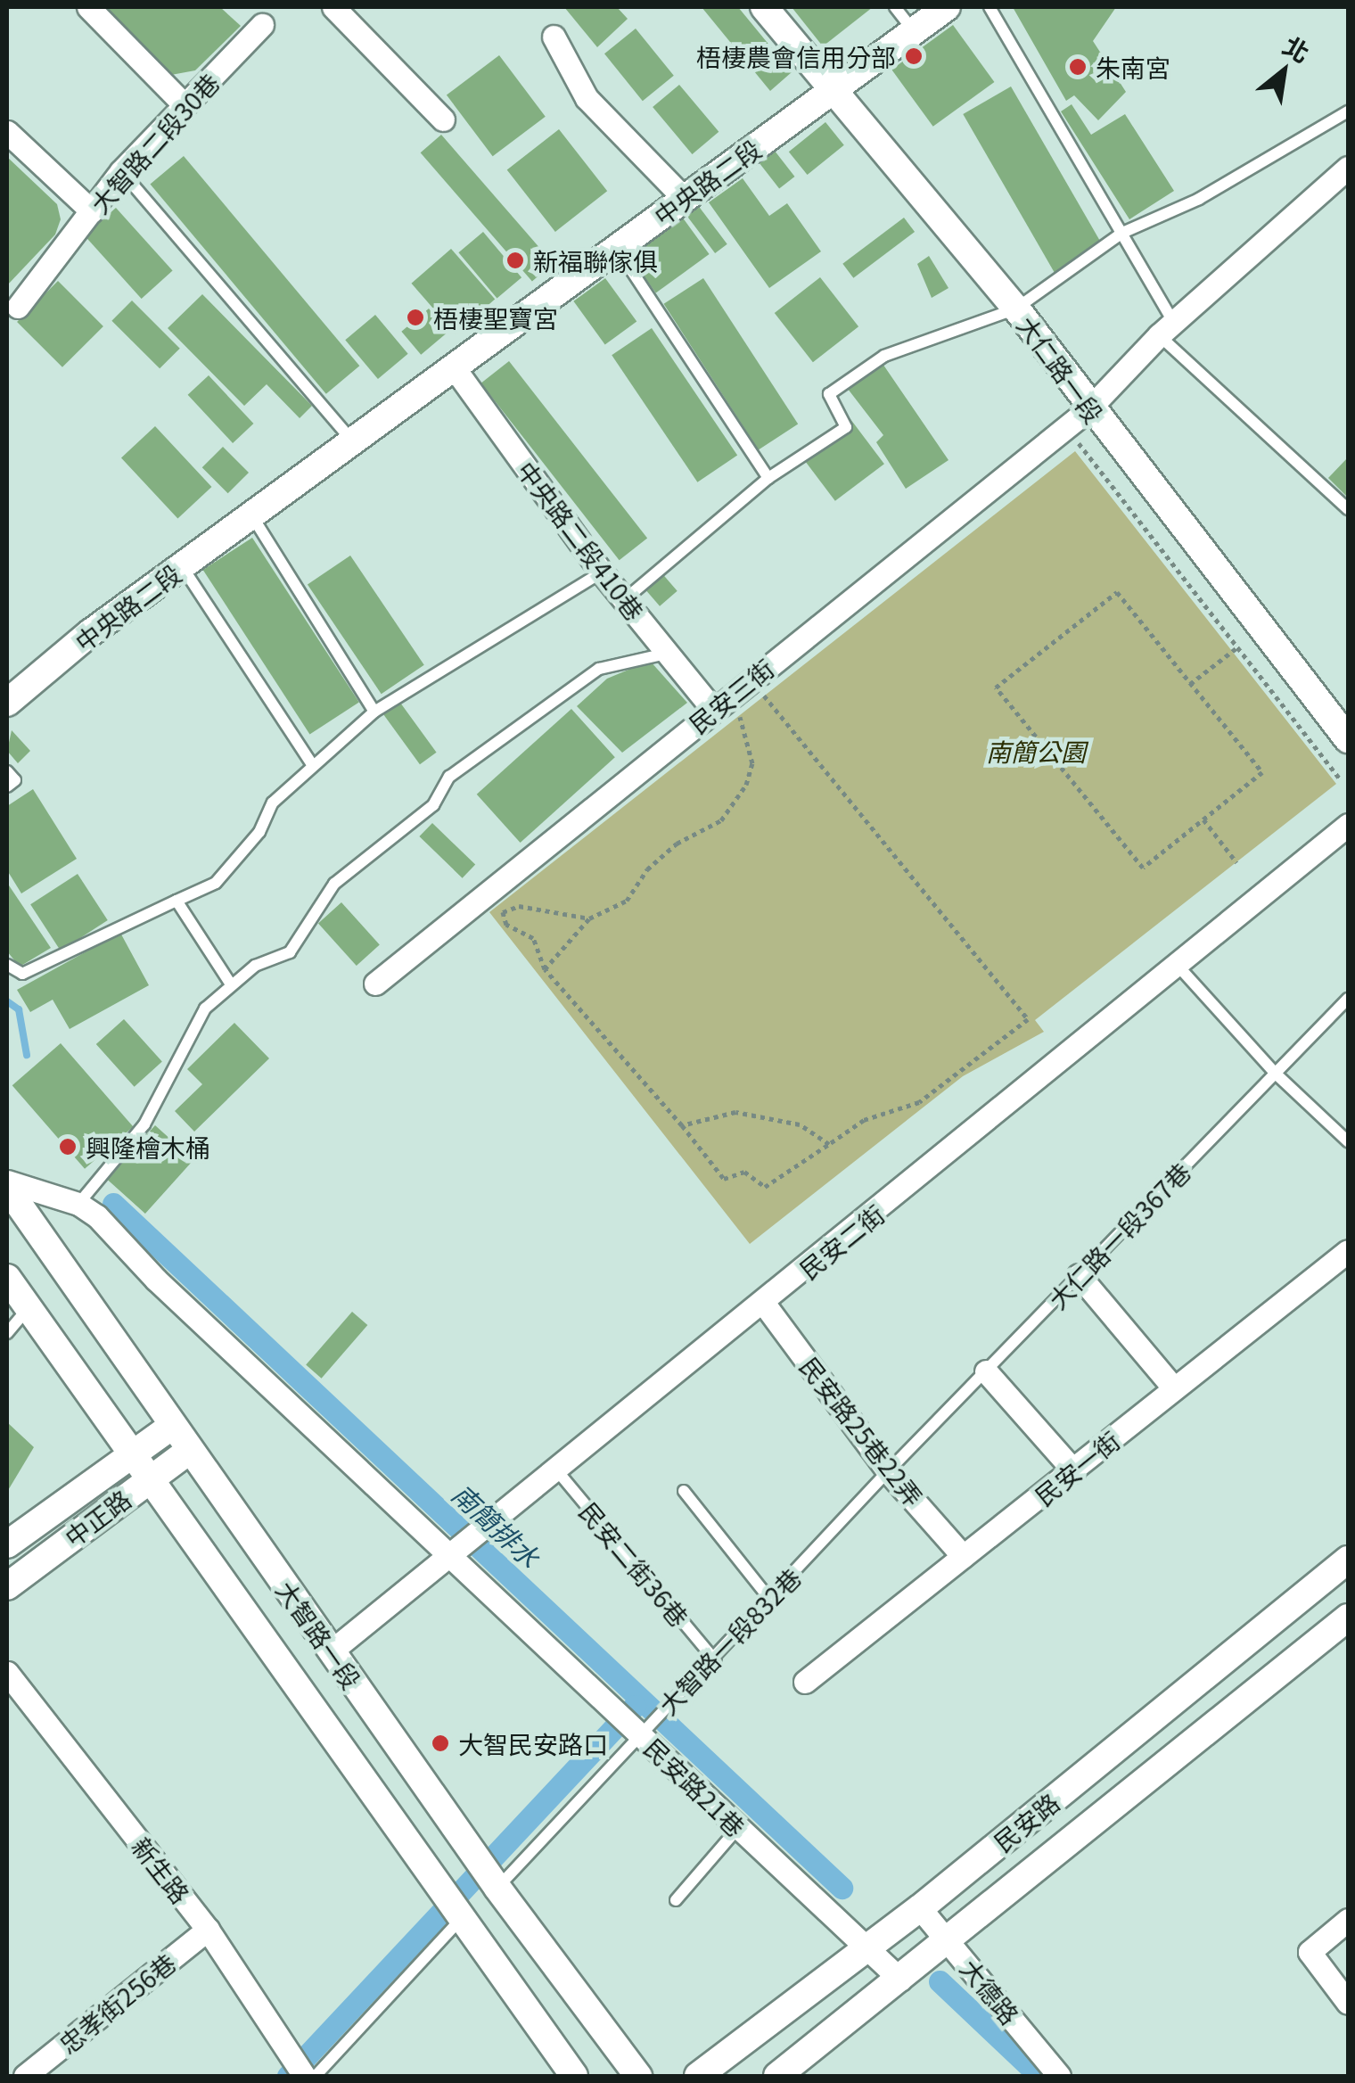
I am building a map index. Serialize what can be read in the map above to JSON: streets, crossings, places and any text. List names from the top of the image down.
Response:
{
  "streets": {
    "street": [
      "大智路二段30巷",
      "中央路二段",
      "大仁路一段",
      "中央路二段410巷",
      "民安三街",
      "民安二街",
      "民安路25巷22弄",
      "民安一街",
      "中正路",
      "大智路一段",
      "民安路21巷",
      "民安路",
      "新生路",
      "大德路",
      "忠孝街256巷"
    ],
    "lane": ["大仁路一段367巷", "民安二街36巷", "大智路一段832巷"]
  },
  "crossings": [
    ["中央路二段", "大仁路一段"],
    ["中央路二段", "中央路二段410巷"],
    ["大仁路一段", "民安三街"],
    ["中央路二段410巷", "民安三街"],
    ["大仁路一段367巷", "民安路25巷22弄"],
    ["大仁路一段367巷", "大智路一段832巷"],
    ["民安二街", "民安路25巷22弄"],
    ["民安二街", "民安二街36巷"],
    ["民安二街", "大智路一段"],
    ["民安二街", "民安路21巷"],
    ["民安路25巷22弄", "民安一街"],
    ["民安路25巷22弄", "大智路一段832巷"],
    ["中正路", "大智路一段"],
    ["民安二街36巷", "大智路一段832巷"],
    ["大智路一段", "大智路一段832巷"],
    ["大智路一段832巷", "民安路21巷"],
    ["民安路21巷", "民安路"],
    ["民安路", "大德路"],
    ["新生路", "忠孝街256巷"]
  ],
  "water": ["南簡排水"],
  "parks": ["南簡公園"],
  "places": [
    "梧棲農會信用分部",
    "朱南宮",
    "新福聯傢俱",
    "梧棲聖寶宮",
    "興隆檜木桶",
    "大智民安路口"
  ],
  "north": "top right"
}
